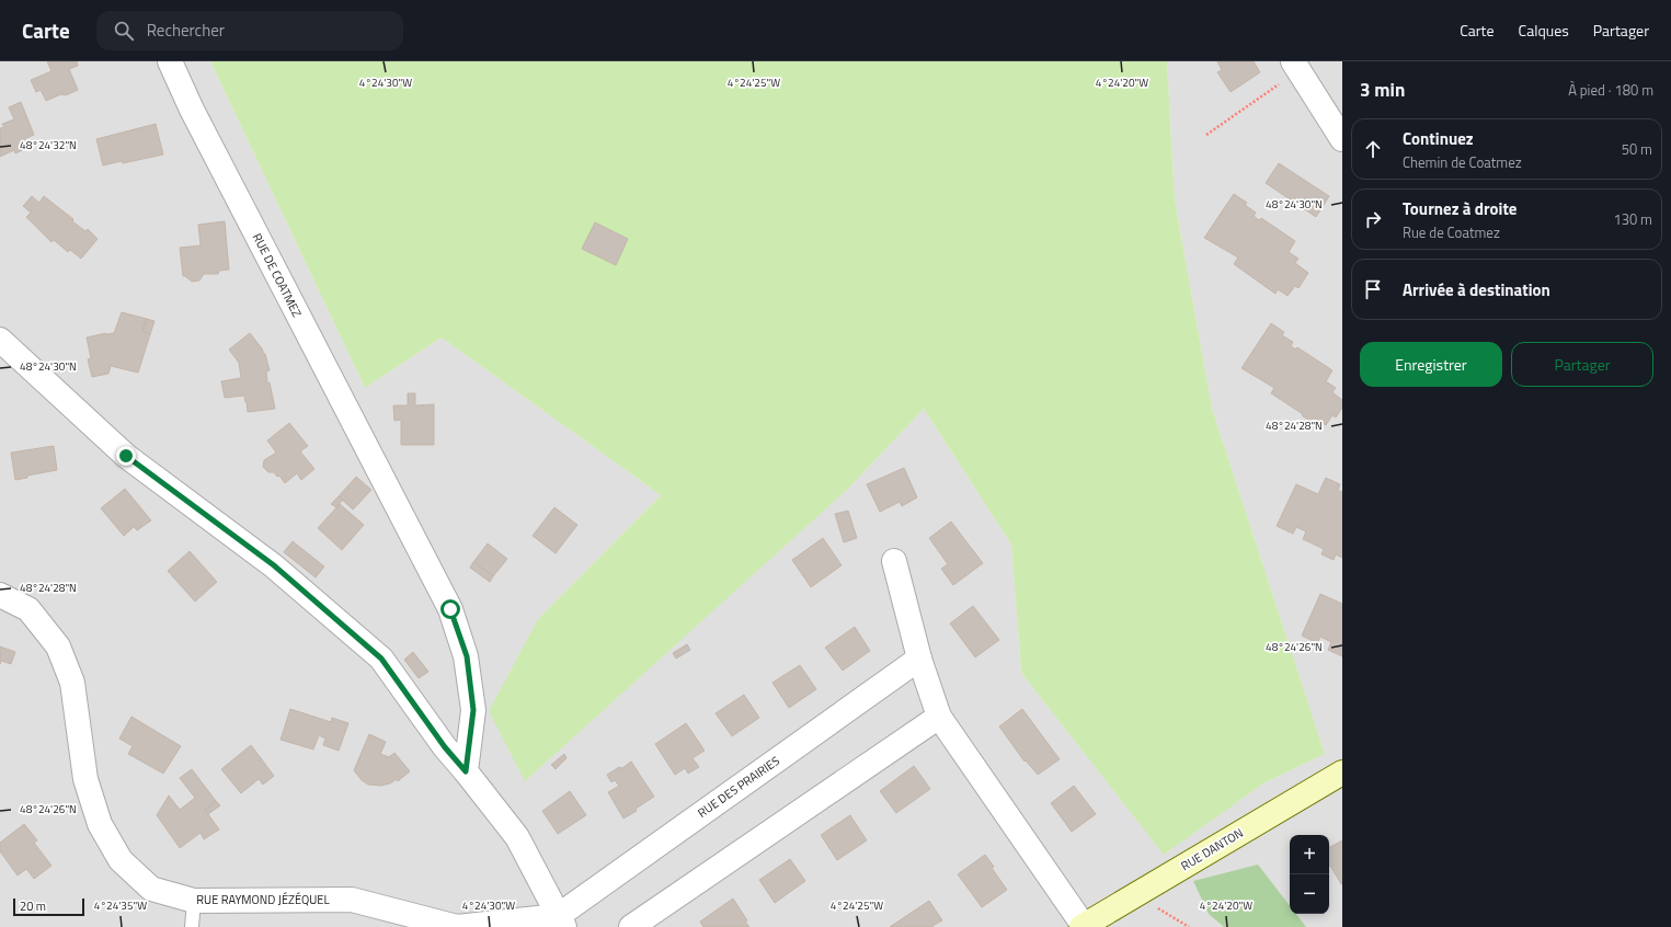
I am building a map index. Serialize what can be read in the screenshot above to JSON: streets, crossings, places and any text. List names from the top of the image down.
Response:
{
  "streets": {
    "main road": ["RUE DANTON"],
    "street": ["RUE DE COATMEZ", "RUE DES PRAIRIES", "RUE RAYMOND JÉZÉQUEL"]
  },
  "crossings": [
    ["RUE DES PRAIRIES", "RUE RAYMOND JÉZÉQUEL"]
  ],
  "scale_bar": "20 m",
  "page": {
    "header": "Carte",
    "search": "Rechercher",
    "nav": ["Carte", "Calques", "Partager"],
    "heading": ["3 min", "À pied · 180 m"],
    "list": [
      ["Continuez", "Chemin de Coatmez", "50 m"],
      ["Tournez à droite", "Rue de Coatmez", "130 m"],
      "Arrivée à destination"
    ],
    "buttons": ["Enregistrer", "Partager"],
    "map_buttons": ["+", "−"],
    "scale": "20 m"
  },
  "coordinates": [
    "4°24'30\"W",
    "4°24'25\"W",
    "4°24'20\"W",
    "48°24'32\"N",
    "48°24'30\"N",
    "48°24'28\"N",
    "48°24'26\"N",
    "4°24'35\"W"
  ]
}
